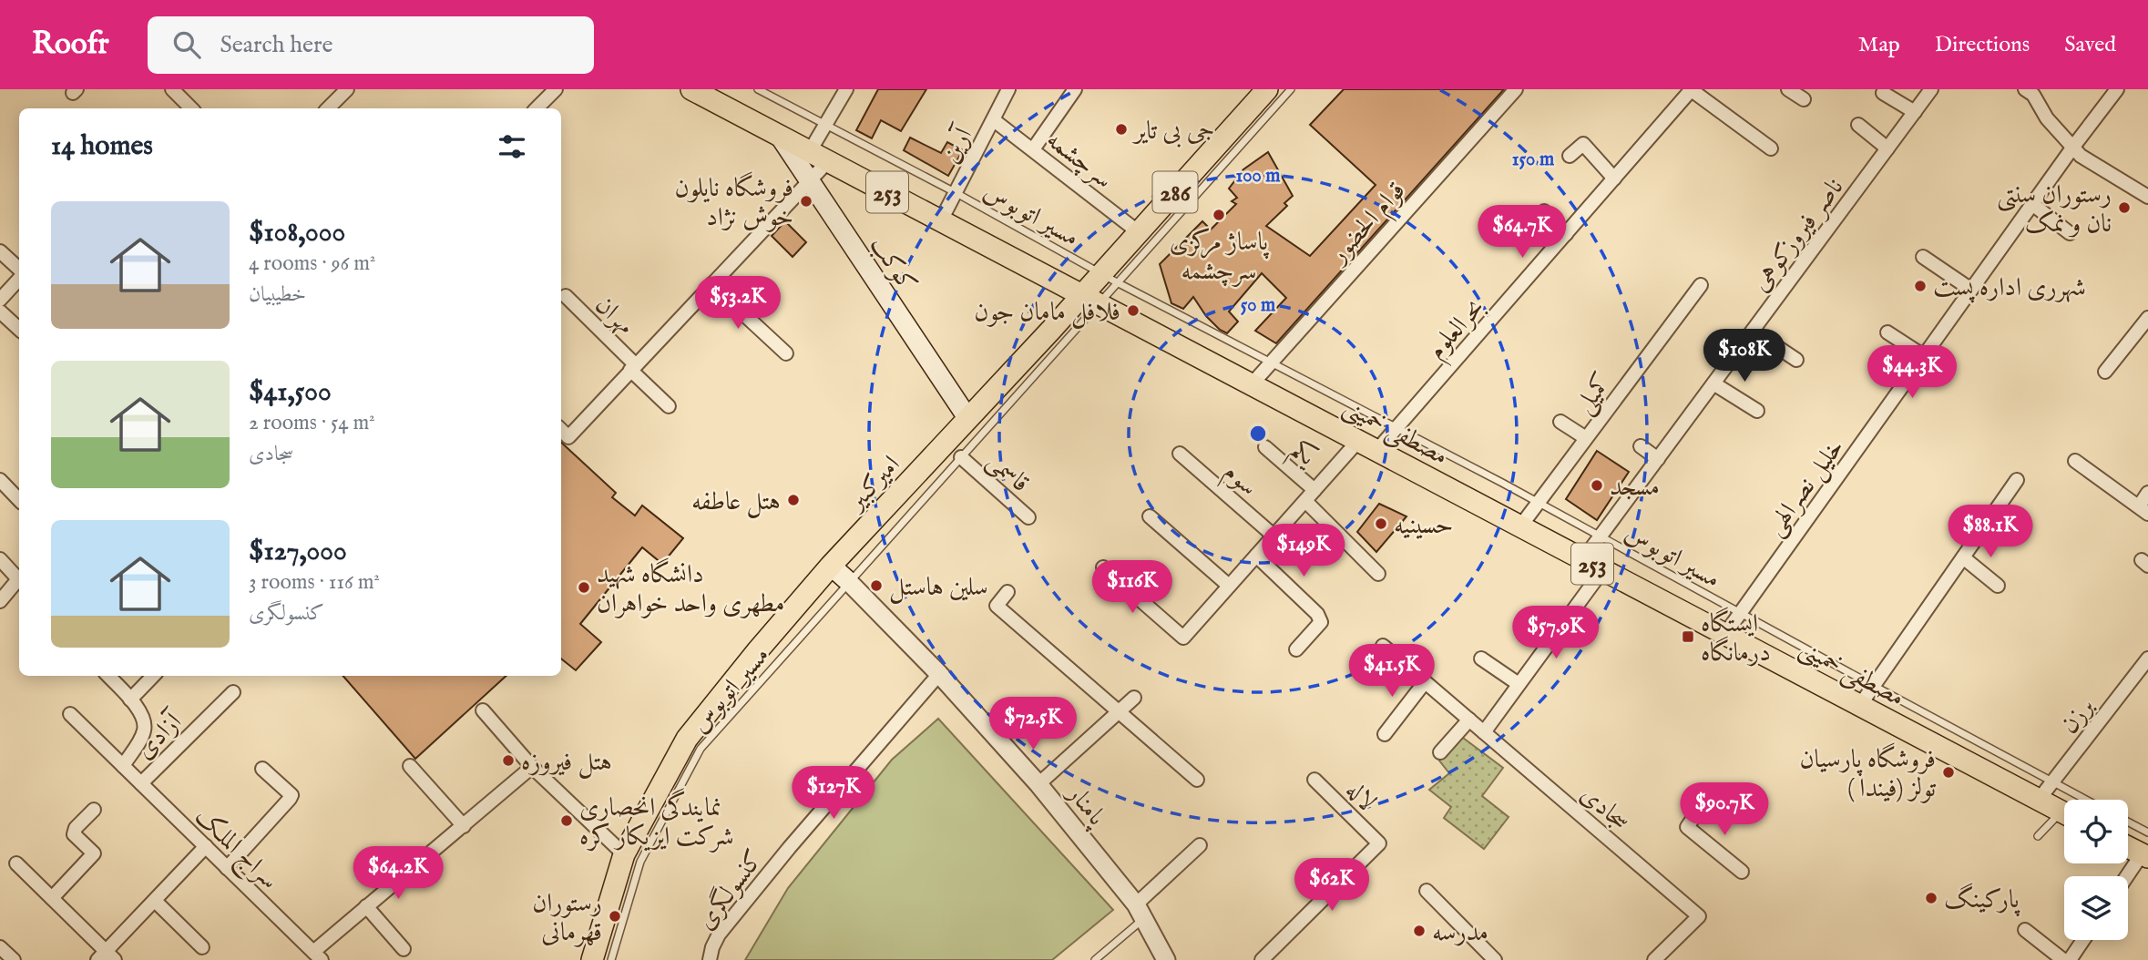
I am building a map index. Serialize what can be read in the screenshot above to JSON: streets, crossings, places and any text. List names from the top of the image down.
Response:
{
  "streets": {
    "main road": [
      "253",
      "286",
      "کوکب",
      "مصطفی خمینی",
      "امیرکبیر"
    ],
    "street": [
      "آرین",
      "سرچشمه",
      "قوام الحضور",
      "ناصر فیروزکوهی",
      "مهران",
      "بحرالعلوم",
      "کمیلی",
      "یکم",
      "قاسمی",
      "سوم",
      "خلیل نصرالهی",
      "برزن",
      "آزادی",
      "لاله",
      "پامنار",
      "سجادی",
      "سراج الملک",
      "کنسولگری"
    ],
    "lane": ["مسیر اتوبوس"]
  },
  "crossings": [
    ["آرین", "سرچشمه"],
    ["آرین", "مسیر اتوبوس"],
    ["آرین", "مصطفی خمینی"],
    ["سرچشمه", "امیرکبیر"],
    ["مسیر اتوبوس", "قوام الحضور"],
    ["مسیر اتوبوس", "ناصر فیروزکوهی"],
    ["مسیر اتوبوس", "بحرالعلوم"],
    ["مسیر اتوبوس", "کمیلی"],
    ["مسیر اتوبوس", "مصطفی خمینی"],
    ["مسیر اتوبوس", "قاسمی"],
    ["مسیر اتوبوس", "امیرکبیر"],
    ["مسیر اتوبوس", "خلیل نصرالهی"],
    ["مسیر اتوبوس", "برزن"],
    ["مسیر اتوبوس", "پامنار"],
    ["قوام الحضور", "مصطفی خمینی"],
    ["ناصر فیروزکوهی", "مصطفی خمینی"],
    ["کوکب", "مصطفی خمینی"],
    ["کوکب", "امیرکبیر"],
    ["بحرالعلوم", "مصطفی خمینی"],
    ["بحرالعلوم", "یکم"],
    ["بحرالعلوم", "سوم"],
    ["کمیلی", "مصطفی خمینی"],
    ["مصطفی خمینی", "امیرکبیر"],
    ["مصطفی خمینی", "خلیل نصرالهی"],
    ["مصطفی خمینی", "برزن"],
    ["آزادی", "سراج الملک"],
    ["پامنار", "کنسولگری"]
  ],
  "places": {
    "other": [
      "جی بی تایر",
      "فروشگاه نایلون خوش نژاد",
      "رستوران سنتی نان و نمک",
      "پاساژ مرکزی سرچشمه",
      "شهرری اداره پست",
      "فلافل مامان جون",
      "مسجد",
      "هتل عاطفه",
      "حسینیه",
      "سلین هاستل",
      "دانشگاه شهید مطهری واحد خواهران",
      "هتل فیروزه",
      "فروشگاه پارسیان تولز (فیندا )",
      "نمایندگی انحصاری شرکت ایزیکار کره",
      "پارکینگ",
      "رستوران قهرمانی",
      "مدرسه"
    ],
    "transit": ["ایستگاه درمانگاه"]
  },
  "page": {
    "header": "Roofr",
    "search": "Search here",
    "nav": ["Map", "Directions", "Saved"],
    "heading": "14 homes",
    "list": [
      {
        "name": "$108,000",
        "note": "4 rooms · 96 m² · خطیبیان"
      },
      {
        "name": "$41,500",
        "note": "2 rooms · 54 m² · سجادی"
      },
      {
        "name": "$127,000",
        "note": "3 rooms · 116 m² · کنسولگری"
      }
    ],
    "price": [
      "$64.7K",
      "$53.2K",
      "$108K",
      "$44.3K",
      "$88.1K",
      "$149K",
      "$116K",
      "$57.9K",
      "$41.5K",
      "$72.5K",
      "$127K",
      "$90.7K",
      "$64.2K",
      "$62K"
    ]
  },
  "rings": ["150 m", "100 m", "50 m"]
}
